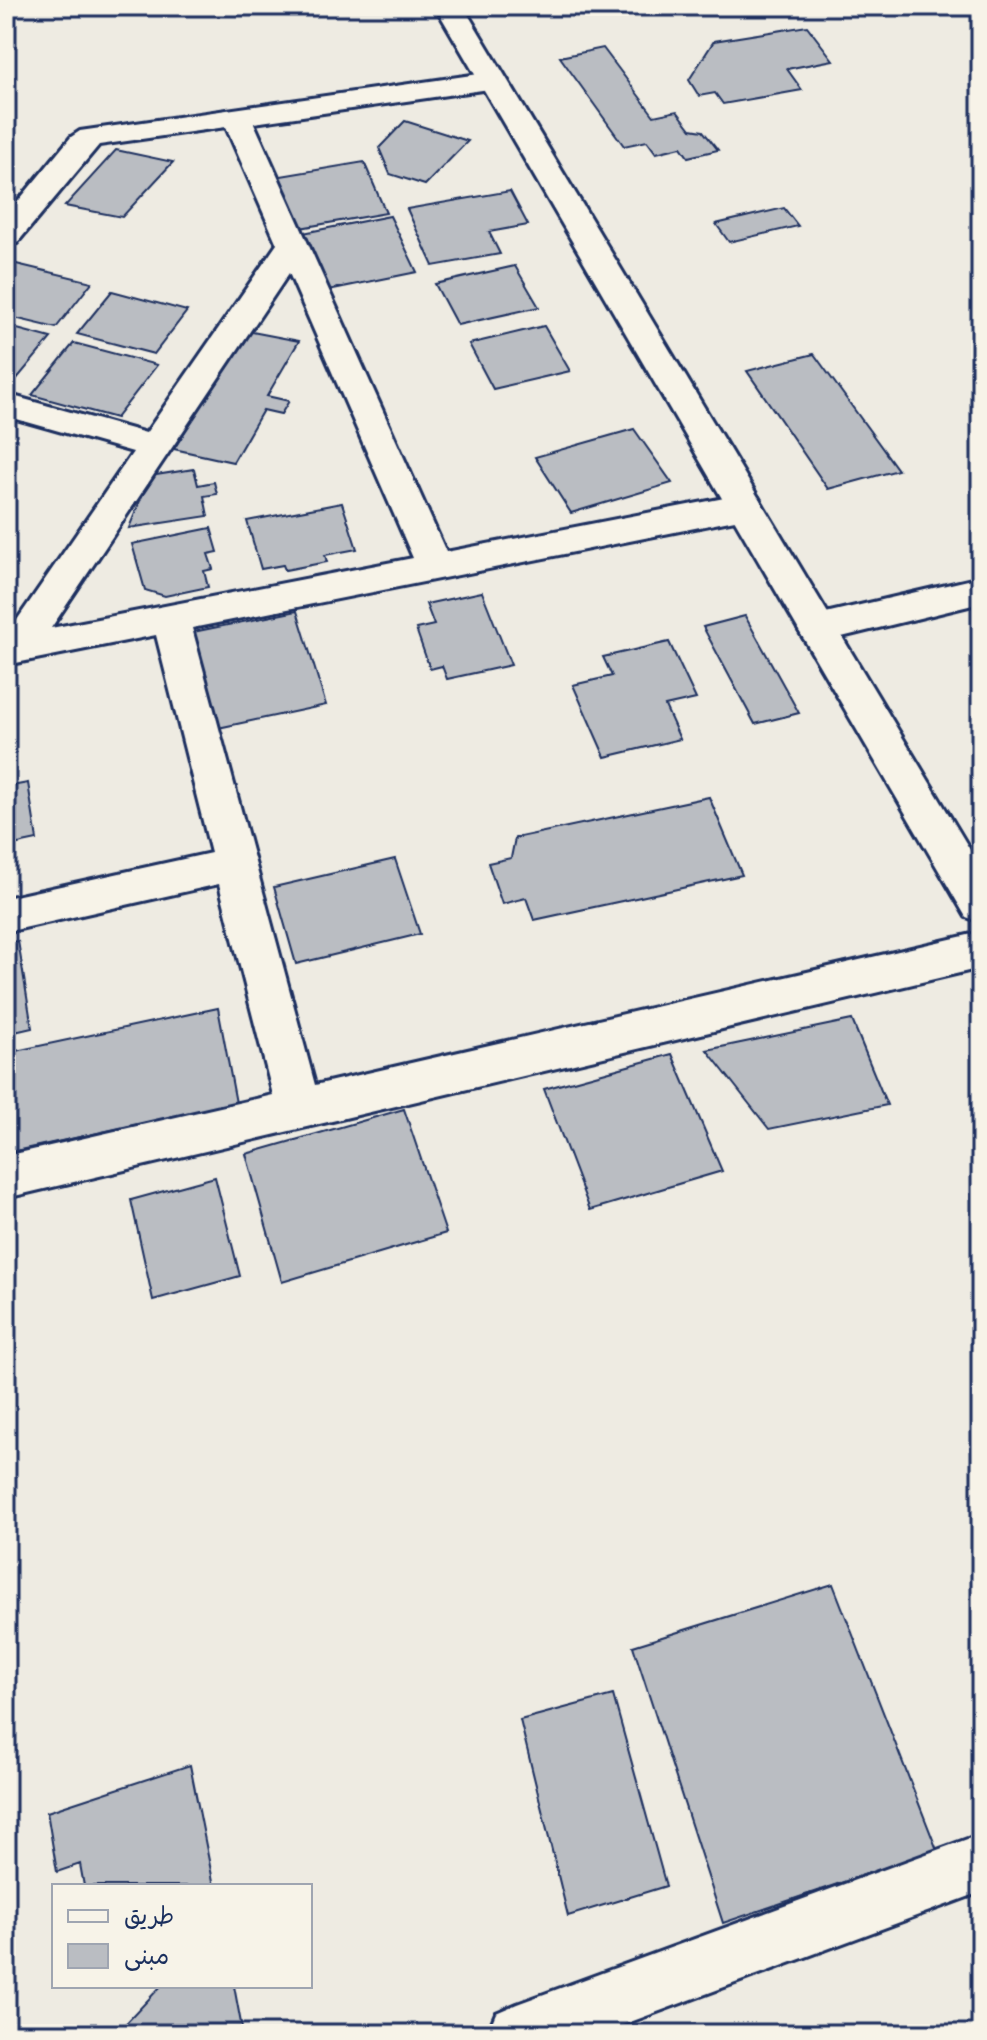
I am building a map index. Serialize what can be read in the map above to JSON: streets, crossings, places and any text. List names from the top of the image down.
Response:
{
  "legend": ["طريق", "مبنى"]
}
